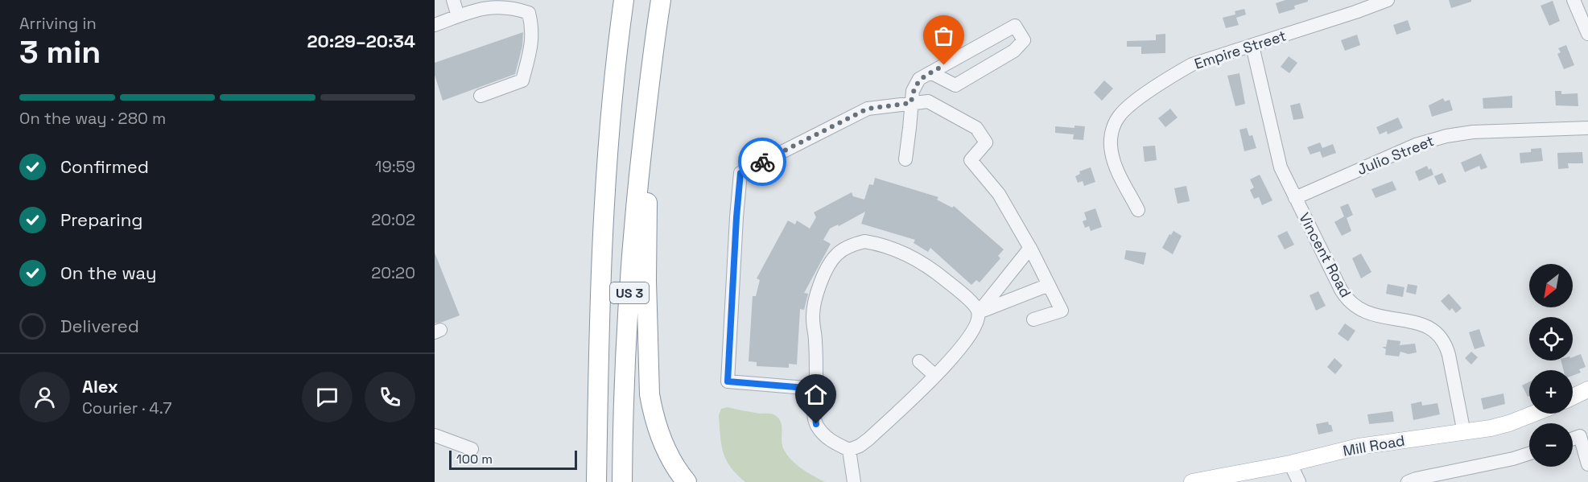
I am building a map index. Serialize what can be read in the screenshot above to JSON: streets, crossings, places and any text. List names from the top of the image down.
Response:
{
  "streets": {
    "highway": ["US 3"],
    "main road": ["Mill Road"],
    "street": ["Empire Street", "Julio Street", "Vincent Road"]
  },
  "crossings": [
    ["Empire Street", "Vincent Road"],
    ["Julio Street", "Vincent Road"],
    ["Vincent Road", "Mill Road"]
  ],
  "scale_bar": "100 m",
  "north": "bottom left",
  "page": {
    "heading": ["3 min", "Arriving in", "20:29–20:34"],
    "panel": ["Alex", "Courier · 4.7"],
    "bar": "On the way · 280 m",
    "list": [
      ["Confirmed", "19:59"],
      ["Preparing", "20:02"],
      ["On the way", "20:20"],
      "Delivered"
    ],
    "map_buttons": ["+", "−"],
    "scale": "100 m"
  }
}
